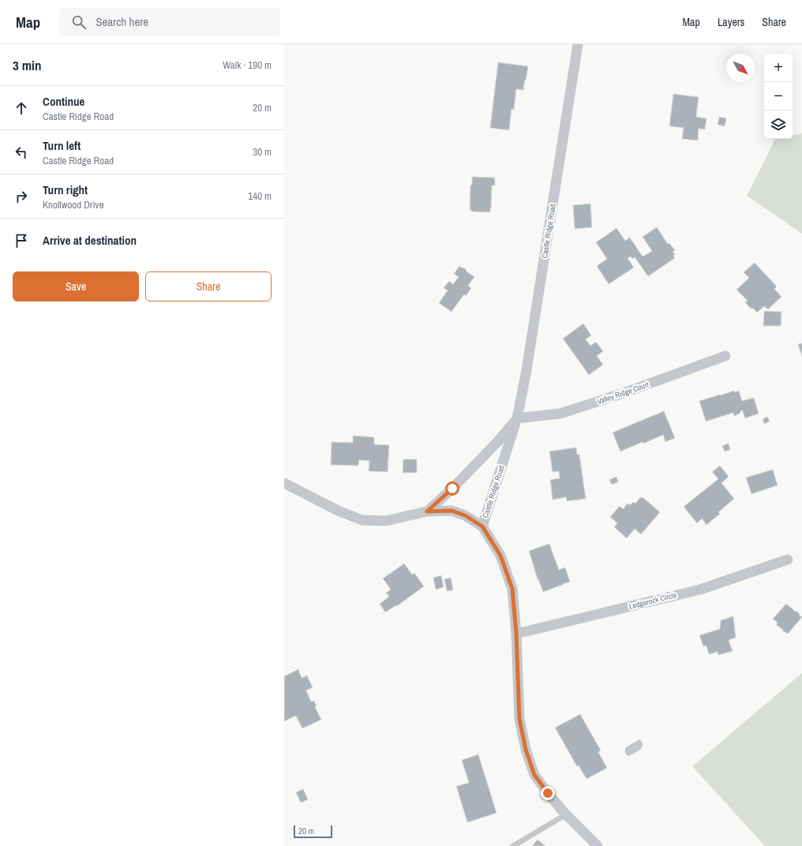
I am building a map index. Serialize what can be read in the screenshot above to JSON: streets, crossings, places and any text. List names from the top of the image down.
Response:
{
  "streets": {
    "street": ["Castle Ridge Road", "Valley Ridge Court", "Ledgerock Circle"]
  },
  "crossings": [
    ["Castle Ridge Road", "Valley Ridge Court"]
  ],
  "scale_bar": "20 m",
  "north": "bottom right",
  "page": {
    "header": "Map",
    "search": "Search here",
    "nav": ["Map", "Layers", "Share"],
    "heading": ["3 min", "Walk · 190 m"],
    "map_buttons": ["+", "−"],
    "list": [
      ["Continue", "Castle Ridge Road", "20 m"],
      ["Turn left", "Castle Ridge Road", "30 m"],
      ["Turn right", "Knollwood Drive", "140 m"],
      "Arrive at destination"
    ],
    "buttons": ["Save", "Share"],
    "scale": "20 m"
  }
}
